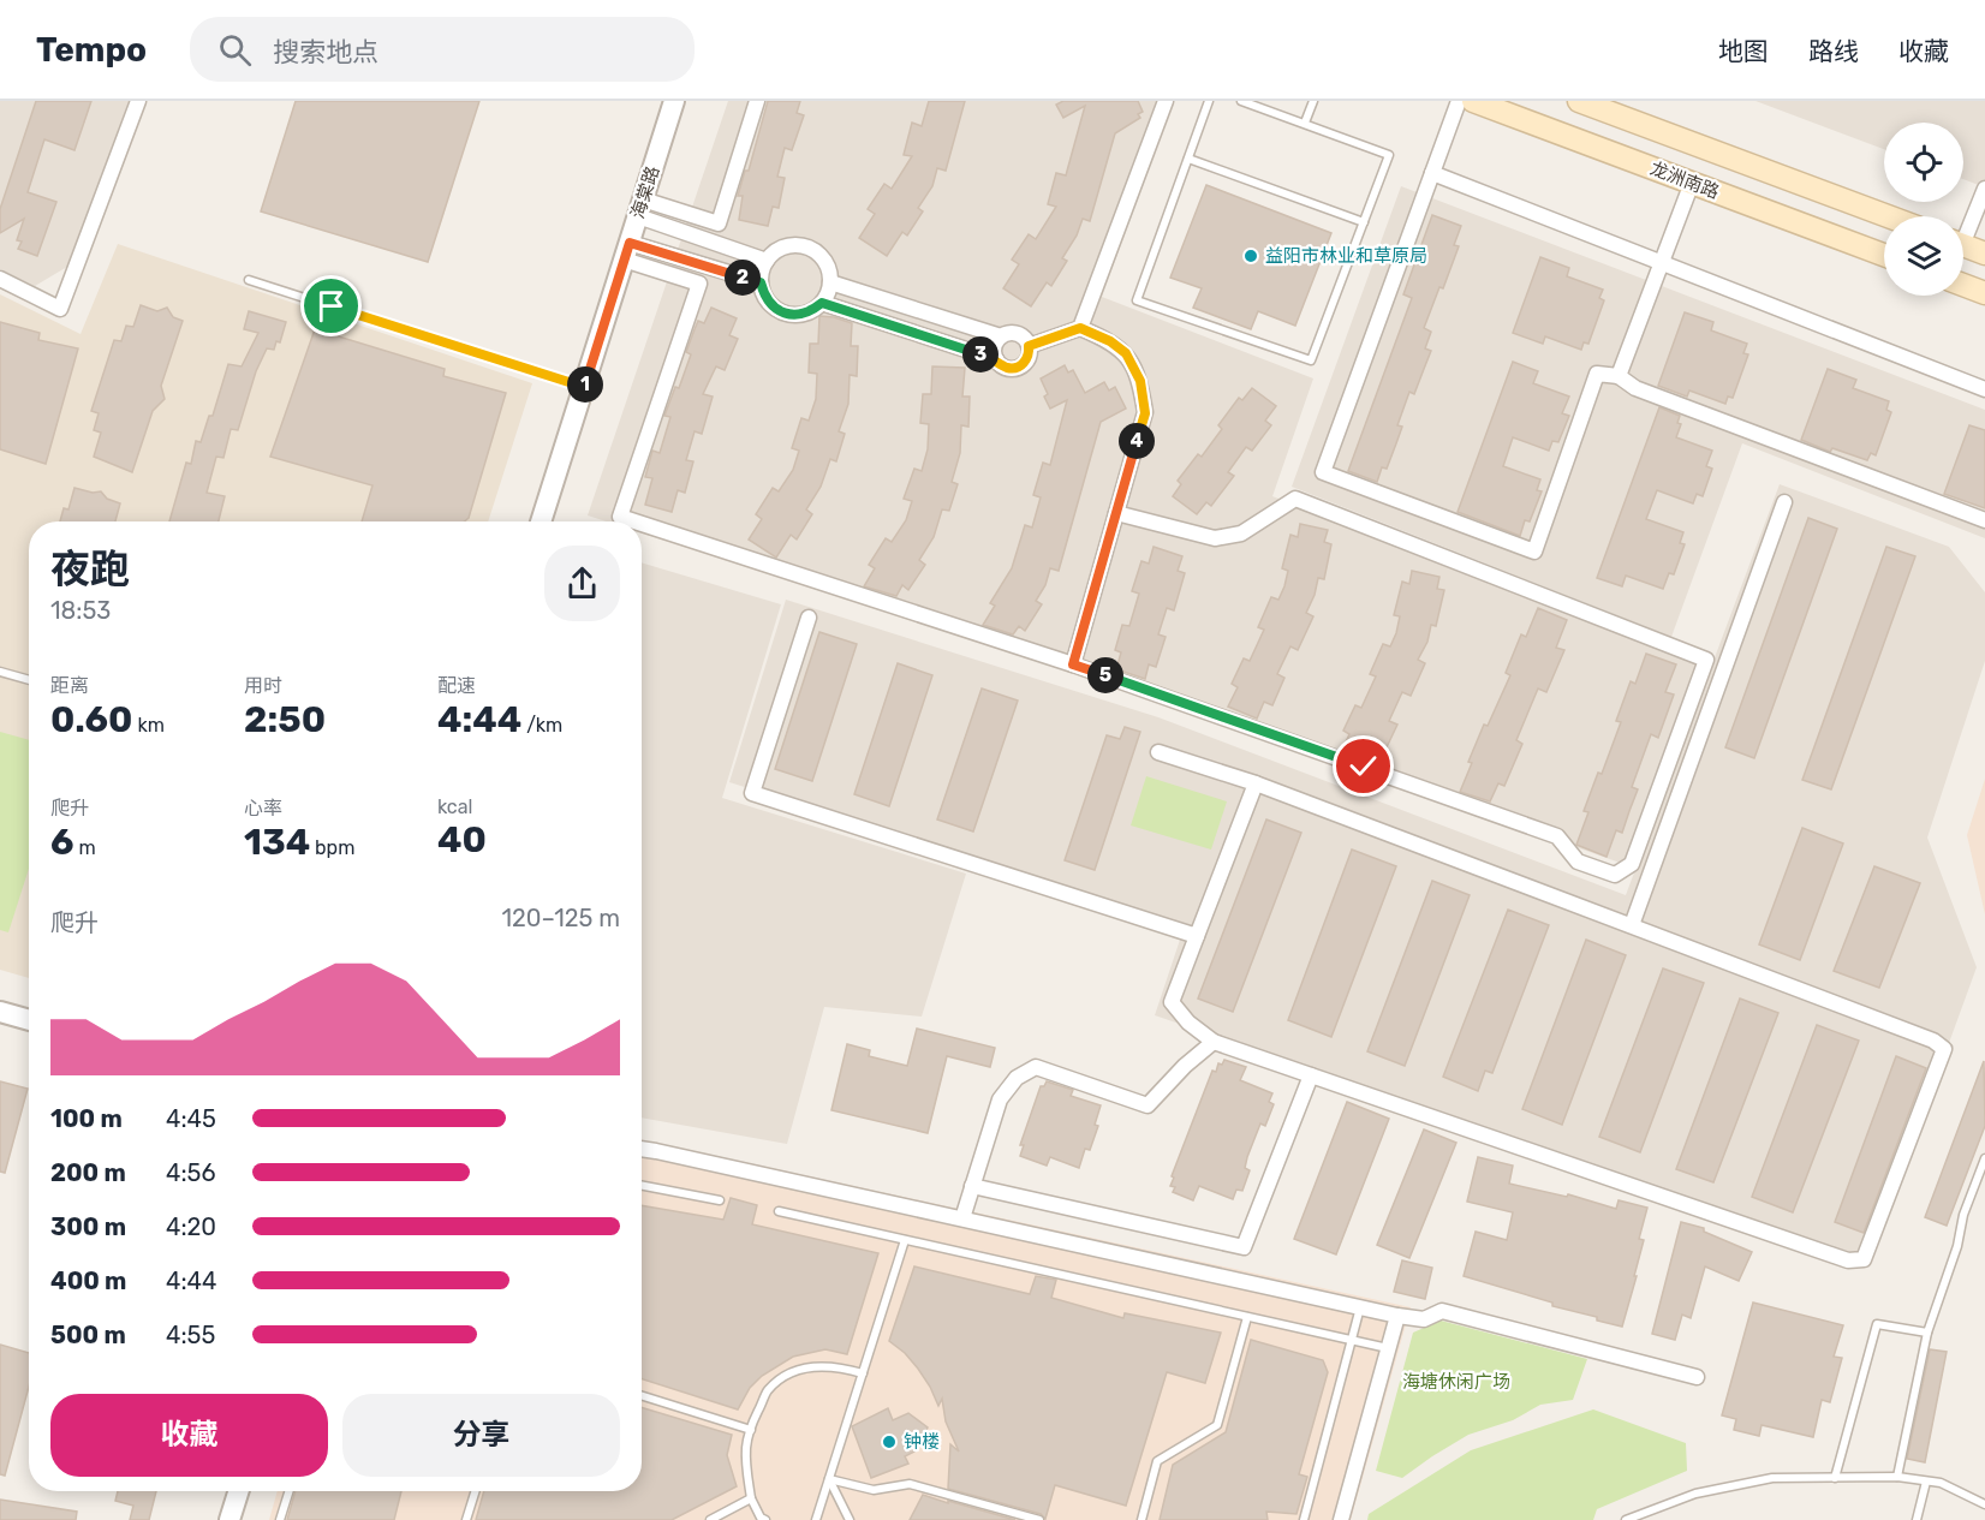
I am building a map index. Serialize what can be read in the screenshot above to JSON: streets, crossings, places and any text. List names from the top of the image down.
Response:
{
  "streets": {
    "main road": ["龙洲南路"],
    "street": ["海棠路"]
  },
  "parks": ["海塘休闲广场"],
  "places": ["益阳市林业和草原局", "钟楼"],
  "page": {
    "header": "Tempo",
    "search": "搜索地点",
    "nav": ["地图", "路线", "收藏"],
    "pins": [
      "2",
      "3",
      "1",
      "4",
      "5"
    ],
    "heading": ["夜跑", "18:53"],
    "stats": [
      ["距离", "0.60 km"],
      ["用时", "2:50"],
      ["配速", "4:44 /km"],
      ["爬升", "6 m"],
      ["心率", "134 bpm"],
      ["kcal", "40"]
    ],
    "chart": ["爬升", "120–125 m"],
    "list": [
      {
        "name": "100 m",
        "note": "4:45"
      },
      {
        "name": "200 m",
        "note": "4:56"
      },
      {
        "name": "300 m",
        "note": "4:20"
      },
      {
        "name": "400 m",
        "note": "4:44"
      },
      {
        "name": "500 m",
        "note": "4:55"
      }
    ],
    "buttons": ["收藏", "分享"]
  }
}
